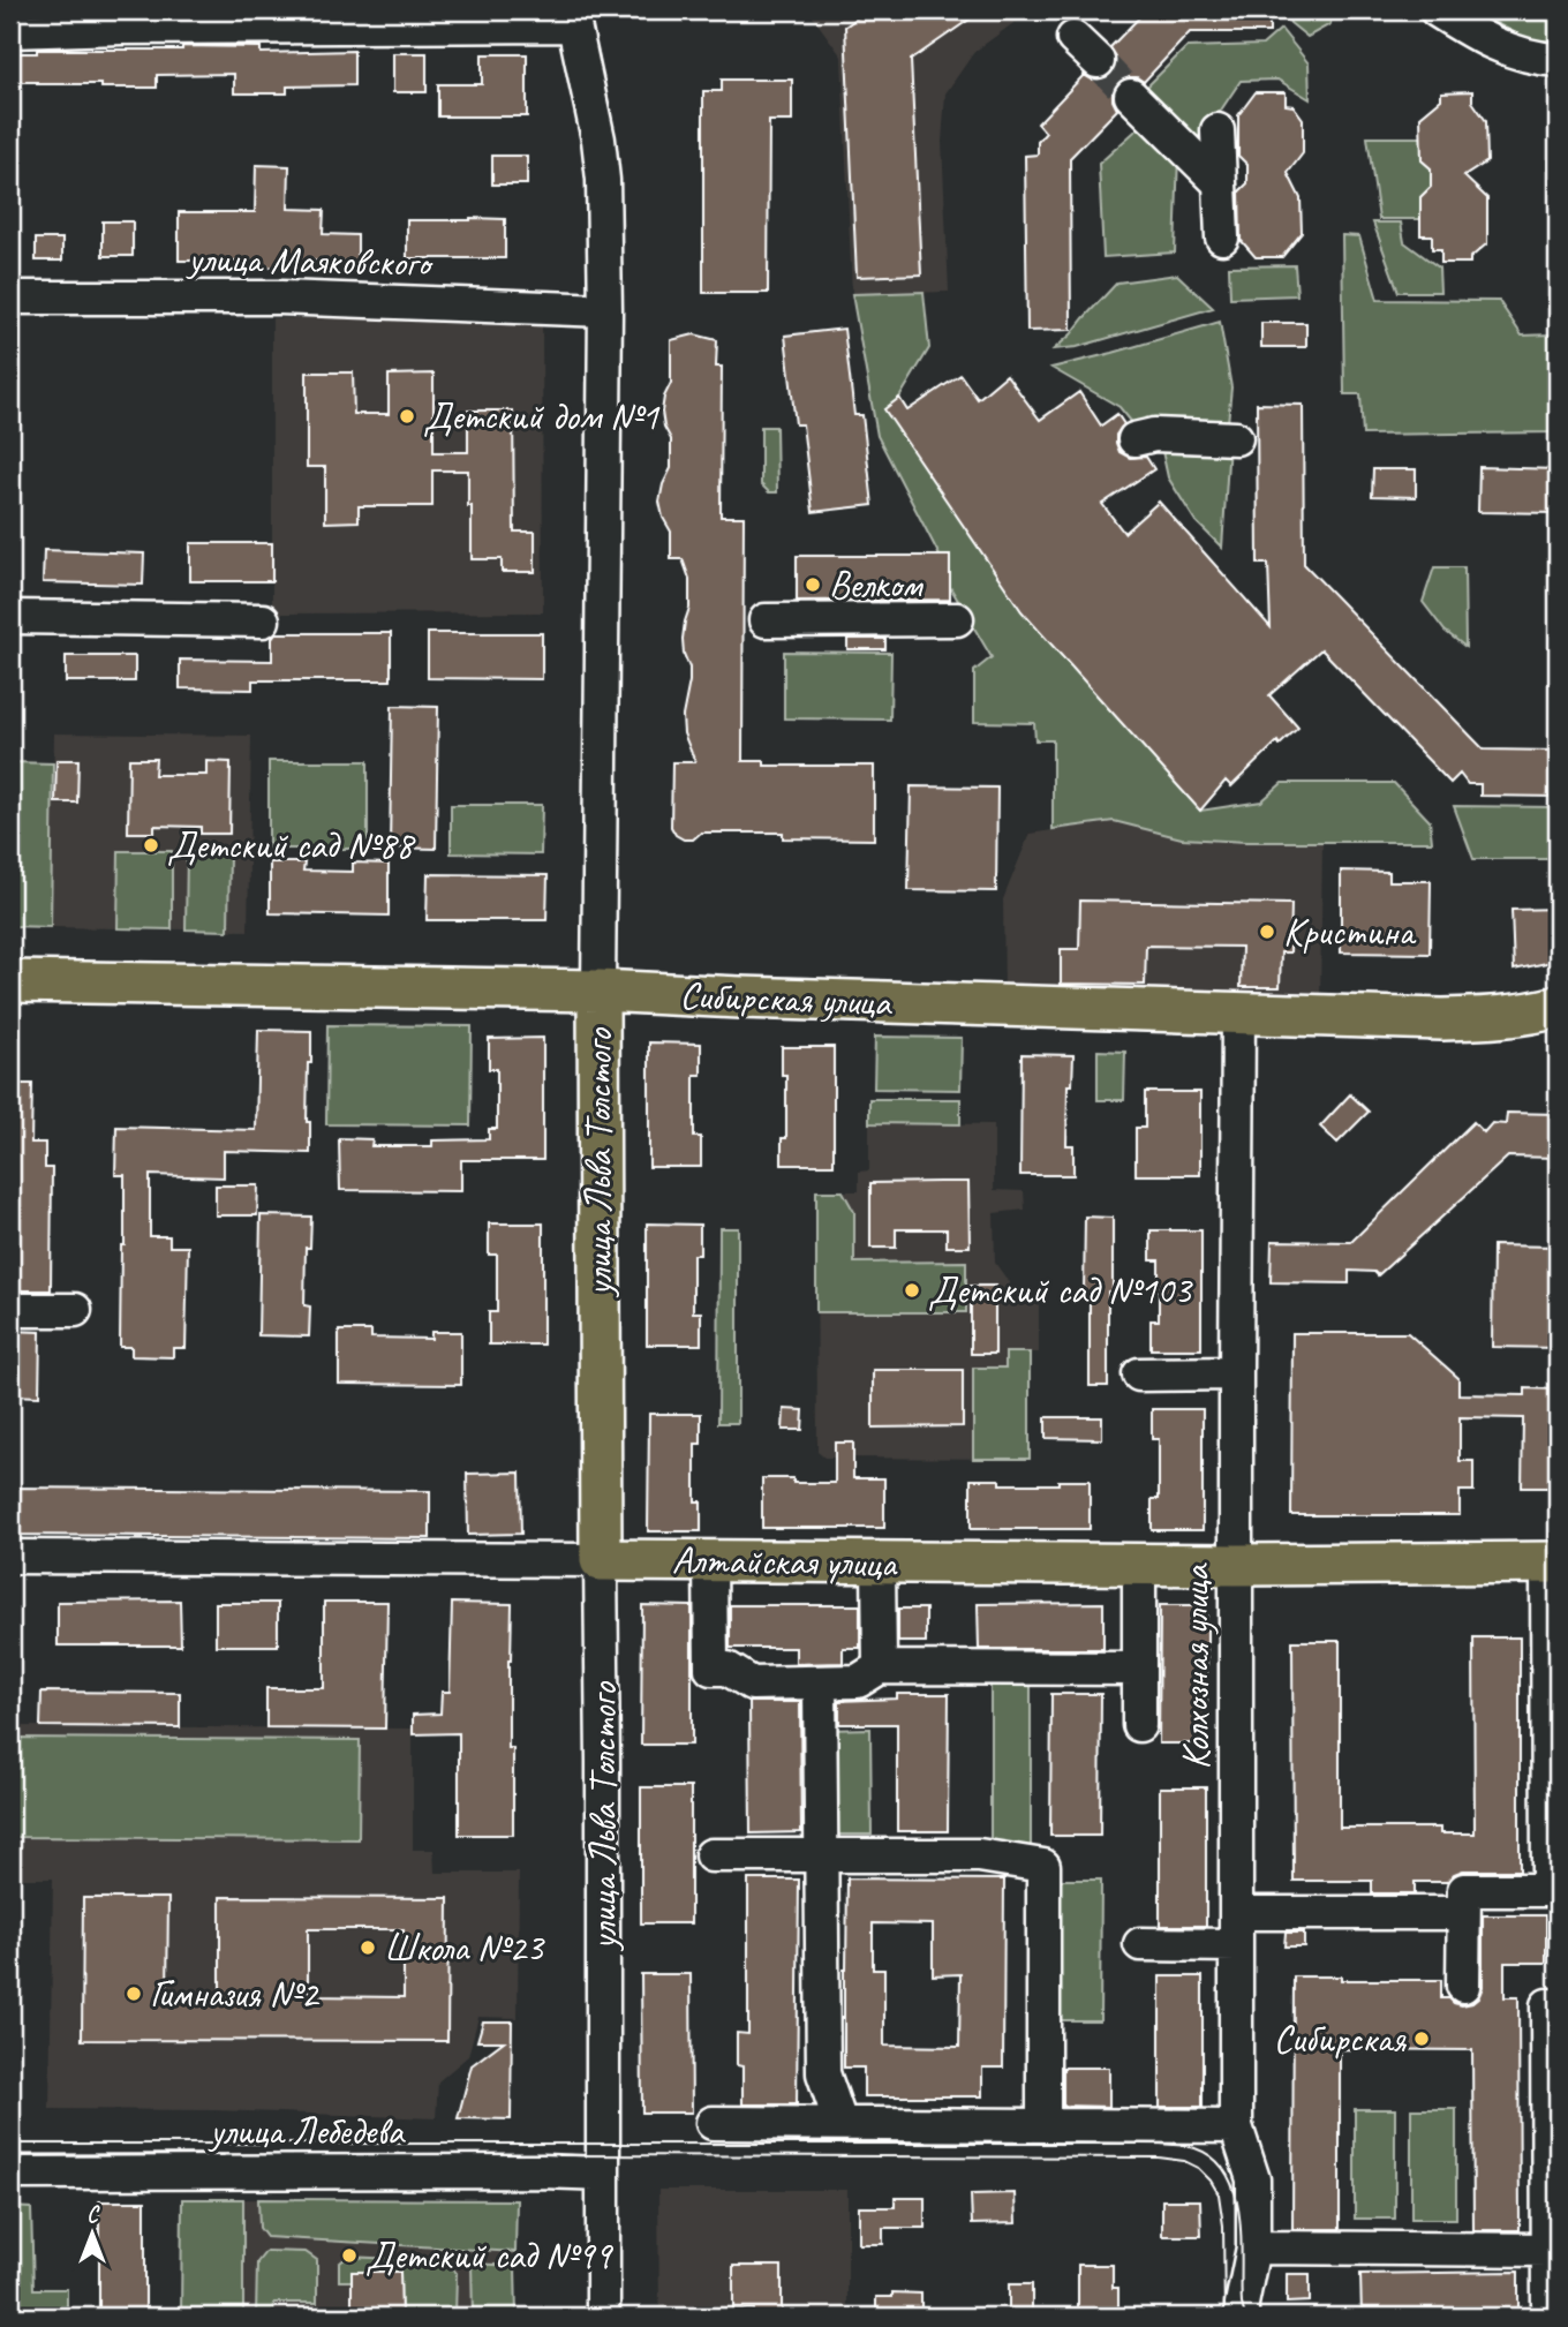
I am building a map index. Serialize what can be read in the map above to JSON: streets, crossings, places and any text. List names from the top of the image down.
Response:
{
  "streets": {
    "main road": ["Сибирская улица", "улица Льва Толстого", "Алтайская улица"],
    "street": ["улица Маяковского", "Колхозная улица", "улица Лебедева"]
  },
  "crossings": [
    ["улица Маяковского", "улица Льва Толстого"],
    ["Сибирская улица", "улица Льва Толстого"],
    ["Сибирская улица", "Колхозная улица"],
    ["улица Льва Толстого", "Алтайская улица"],
    ["улица Льва Толстого", "улица Лебедева"],
    ["Алтайская улица", "Колхозная улица"]
  ],
  "places": [
    "Детский дом №1",
    "Велком",
    "Детский сад №88",
    "Кристина",
    "Детский сад №103",
    "Школа №23",
    "Гимназия №2",
    "Сибирская",
    "Детский сад №99"
  ],
  "north": "top"
}
